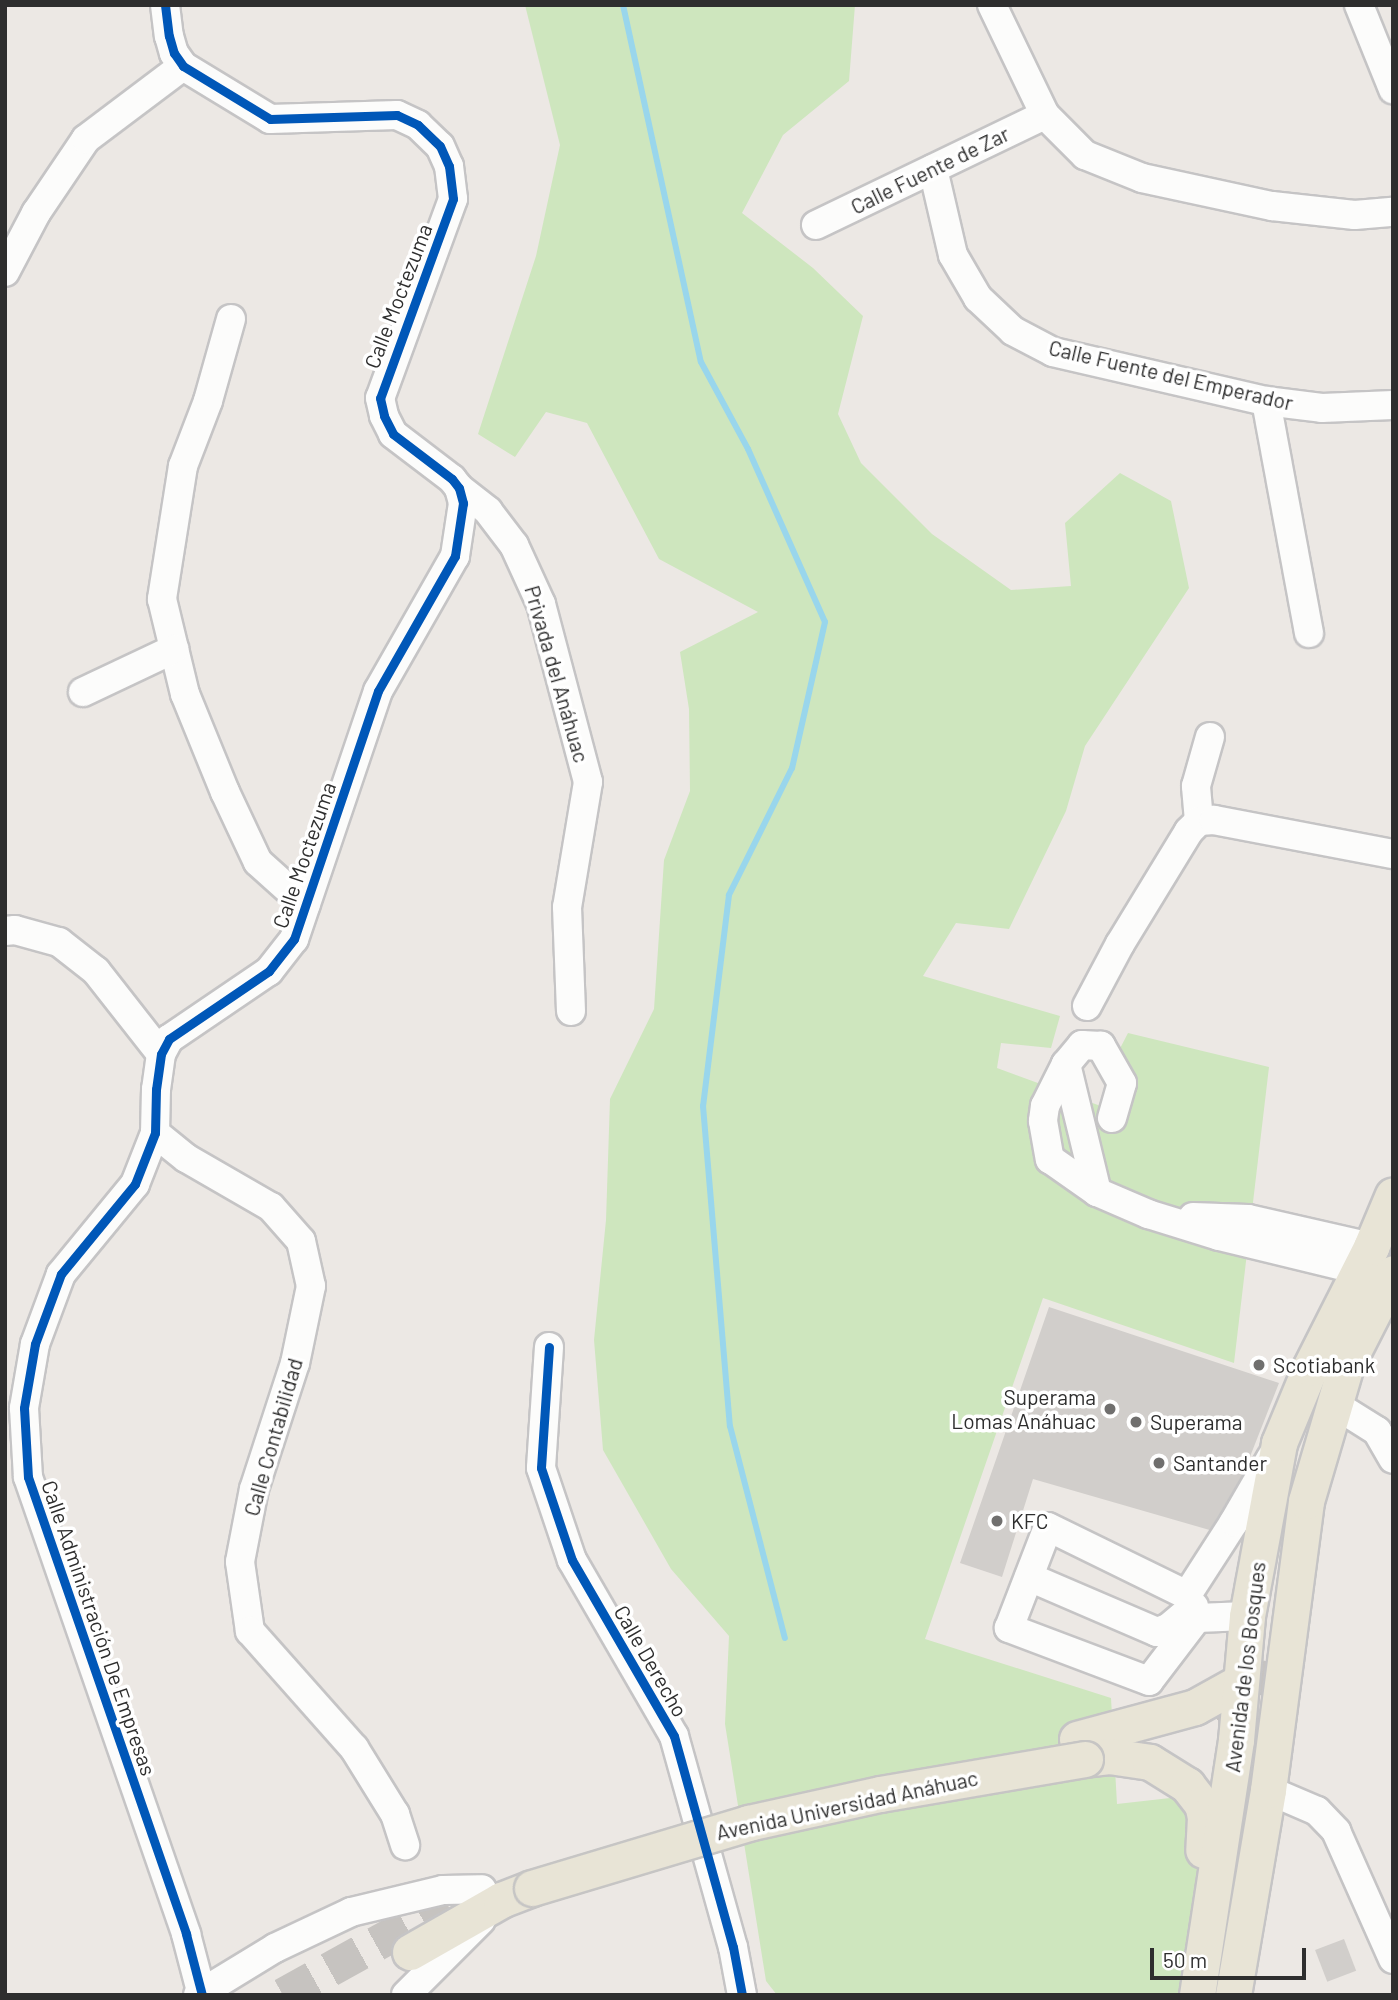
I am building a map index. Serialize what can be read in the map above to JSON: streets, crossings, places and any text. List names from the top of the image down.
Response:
{
  "streets": {
    "main road": ["Avenida de los Bosques", "Avenida Universidad Anáhuac"],
    "street": [
      "Calle Fuente de Zar",
      "Calle Moctezuma",
      "Calle Fuente del Emperador",
      "Privada del Anáhuac",
      "Calle Contabilidad",
      "Calle Administración De Empresas",
      "Calle Derecho"
    ]
  },
  "crossings": [
    ["Calle Fuente de Zar", "Calle Fuente del Emperador"],
    ["Calle Moctezuma", "Privada del Anáhuac"],
    ["Calle Contabilidad", "Calle Administración De Empresas"],
    ["Avenida de los Bosques", "Avenida Universidad Anáhuac"]
  ],
  "places": [
    "Scotiabank",
    "Superama Lomas Anáhuac",
    "Superama",
    "Santander",
    "KFC"
  ],
  "scale_bar": "50 m"
}
